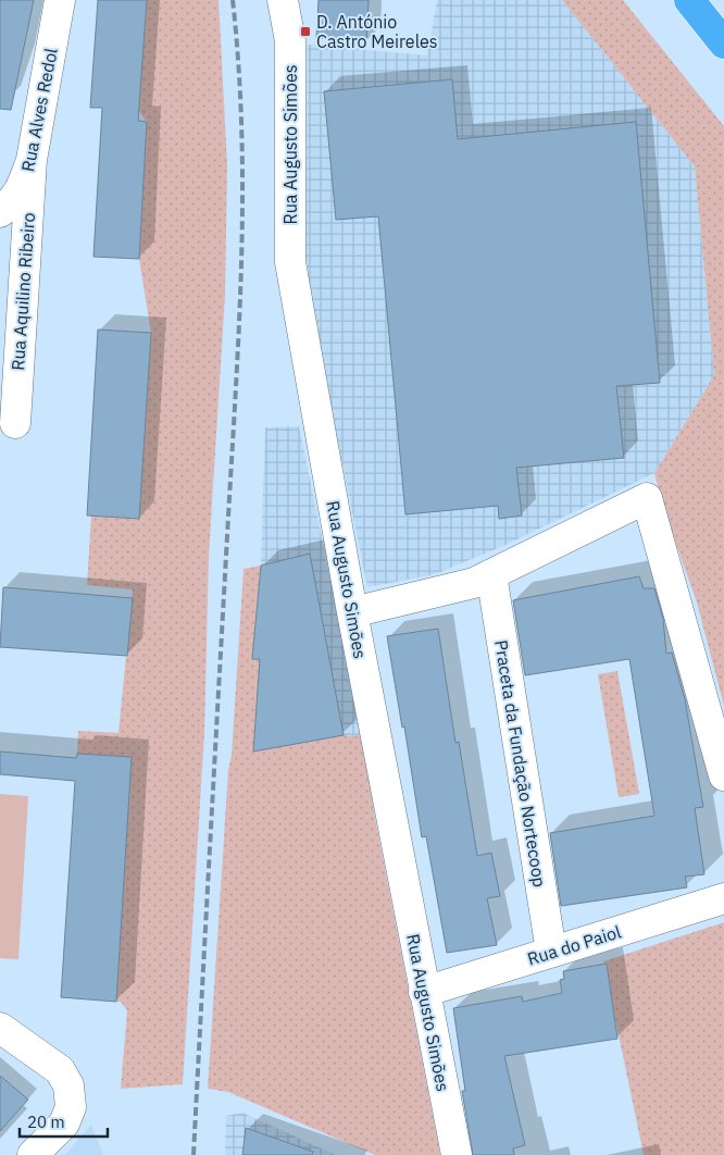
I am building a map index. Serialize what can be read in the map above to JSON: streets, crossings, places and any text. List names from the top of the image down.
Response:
{
  "streets": {
    "street": [
      "Rua Alves Redol",
      "Rua Augusto Simões",
      "Rua Aquilino Ribeiro",
      "Praceta da Fundação Nortecoop",
      "Rua do Paiol"
    ]
  },
  "crossings": [
    ["Rua Alves Redol", "Rua Aquilino Ribeiro"],
    ["Rua Augusto Simões", "Rua do Paiol"],
    ["Praceta da Fundação Nortecoop", "Rua do Paiol"]
  ],
  "places": {
    "transit": ["D. António Castro Meireles"]
  },
  "scale_bar": "20 m"
}
